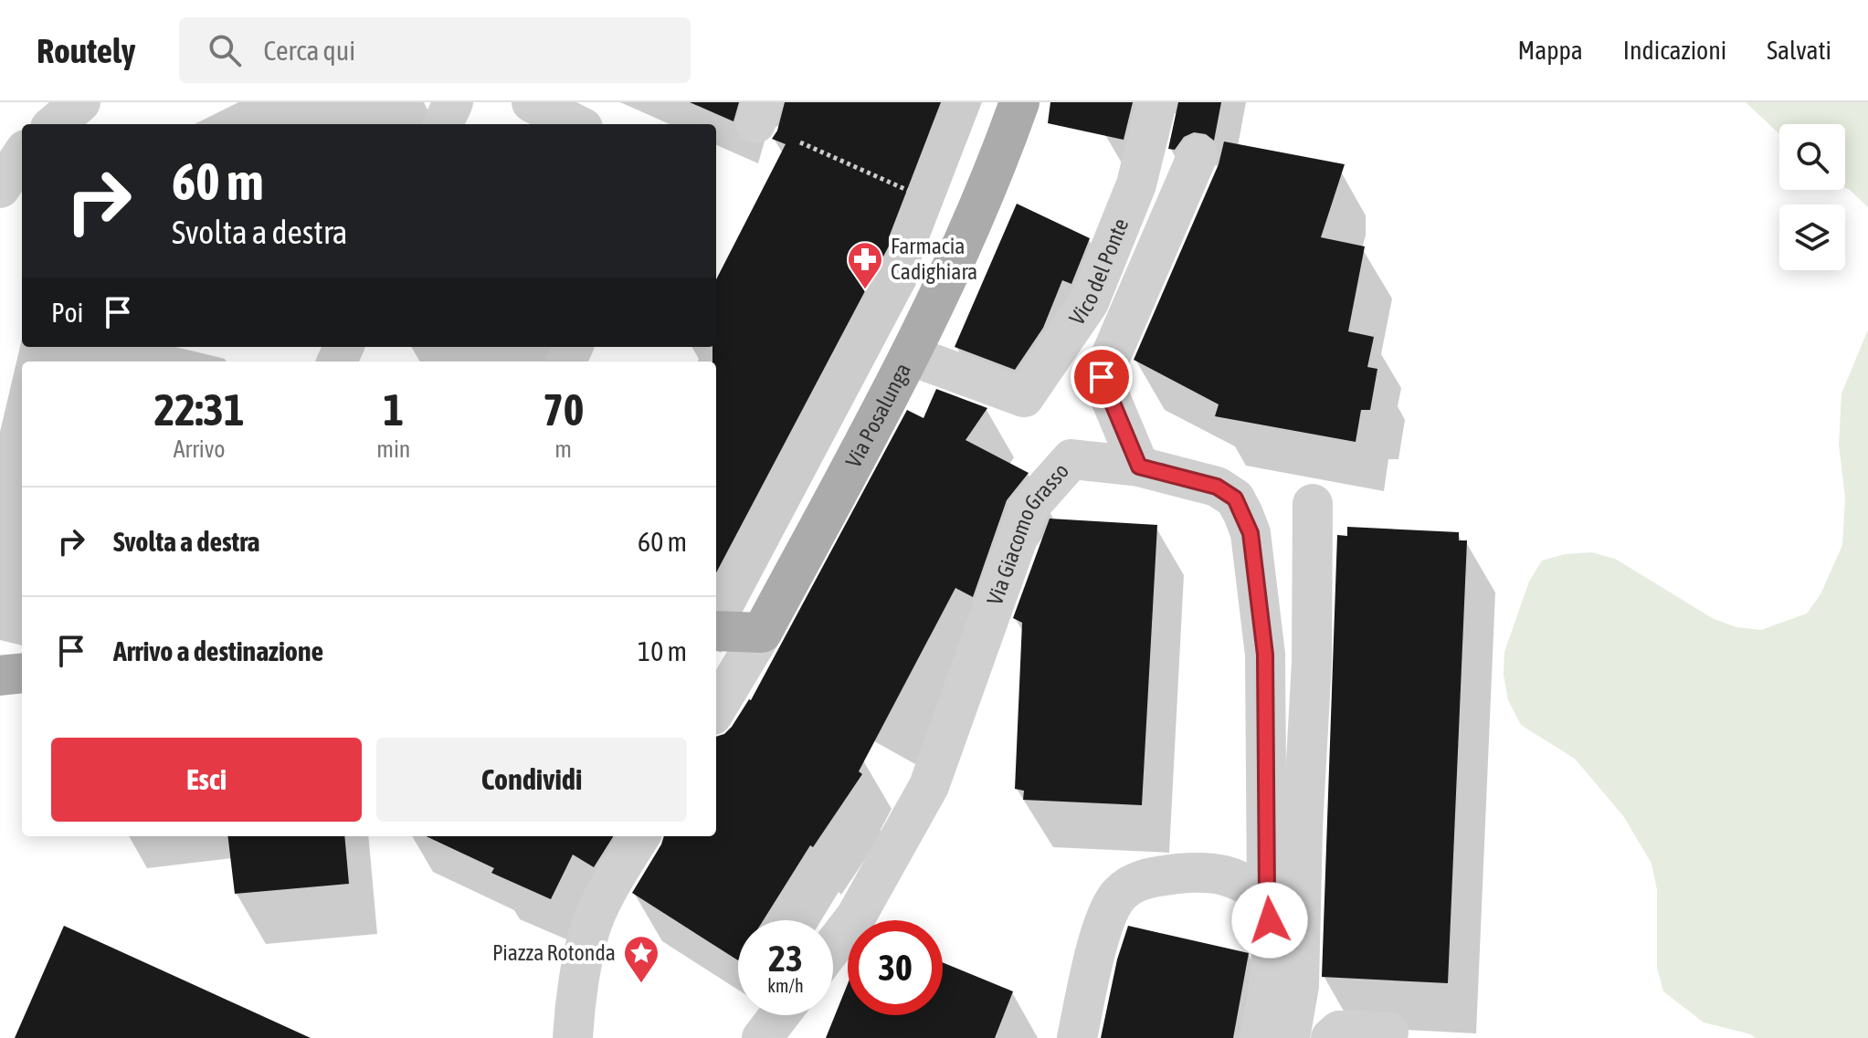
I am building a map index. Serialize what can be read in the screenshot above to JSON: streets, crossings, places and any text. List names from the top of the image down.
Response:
{
  "streets": {
    "main road": ["Via Posalunga"],
    "street": ["Vico del Ponte", "Via Giacomo Grasso"]
  },
  "crossings": [
    ["Vico del Ponte", "Via Posalunga"]
  ],
  "places": {
    "pharmacy": ["Farmacia Cadighiara"],
    "place": ["Piazza Rotonda"]
  },
  "page": {
    "header": "Routely",
    "search": "Cerca qui",
    "nav": ["Mappa", "Indicazioni", "Salvati"],
    "turn": ["60 m", "Svolta a destra"],
    "then": "Poi",
    "eta": [
      "22:31",
      "Arrivo",
      "1",
      "min",
      "70",
      "m"
    ],
    "list": [
      {
        "name": "Svolta a destra",
        "value": "60 m"
      },
      {
        "name": "Arrivo a destinazione",
        "value": "10 m"
      }
    ],
    "buttons": ["Esci", "Condividi"],
    "speed": "23 km/h",
    "limit": "30"
  }
}
